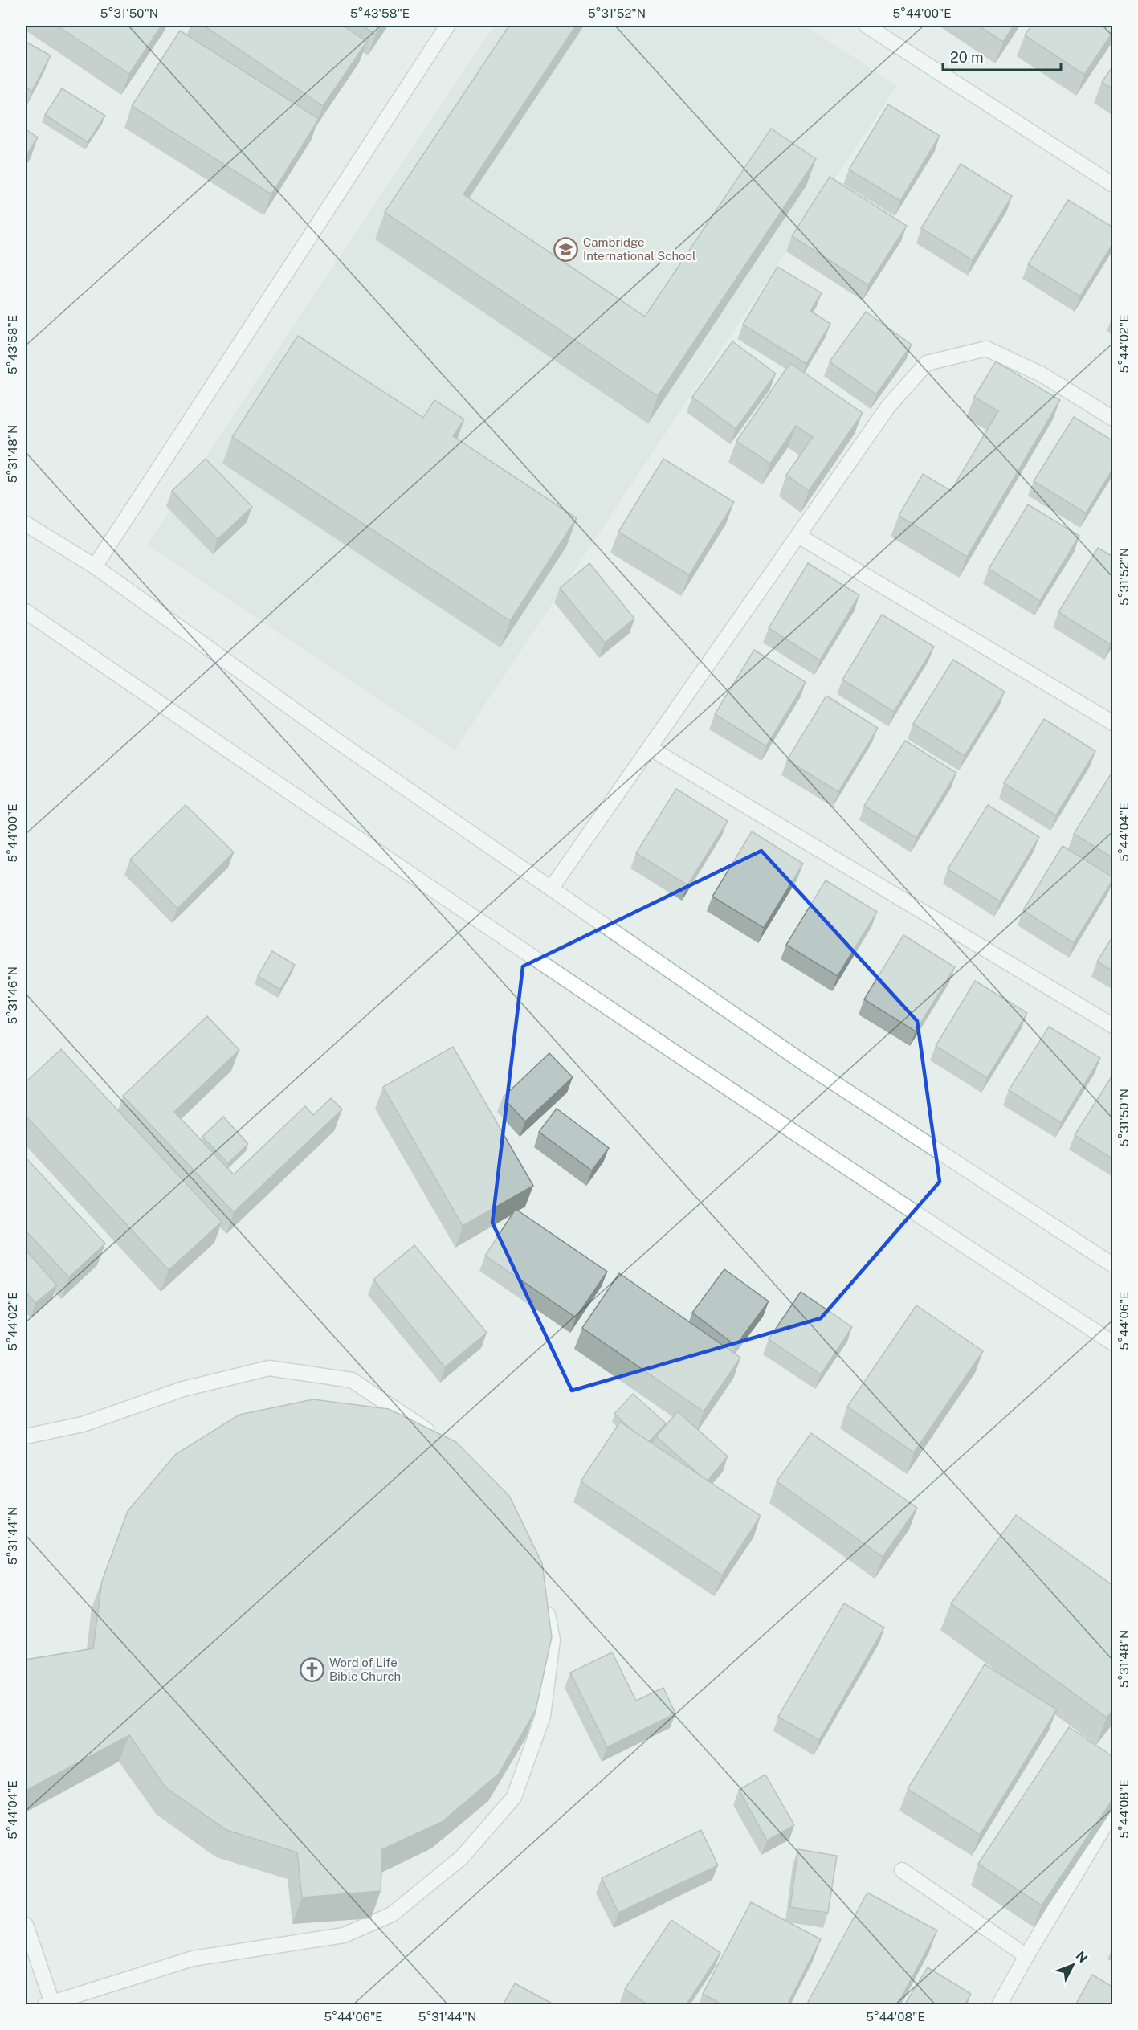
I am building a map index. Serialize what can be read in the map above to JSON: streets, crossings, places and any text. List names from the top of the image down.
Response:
{
  "places": {
    "school or university": ["Cambridge International School"],
    "church": ["Word of Life Bible Church"]
  },
  "scale_bar": "20 m",
  "north": "top right",
  "coordinates": [
    "5°31'50\"N",
    "5°43'58\"E",
    "5°31'52\"N",
    "5°44'00\"E",
    "5°44'02\"E",
    "5°31'48\"N",
    "5°44'04\"E",
    "5°31'46\"N",
    "5°44'06\"E",
    "5°31'44\"N",
    "5°44'08\"E"
  ]
}
